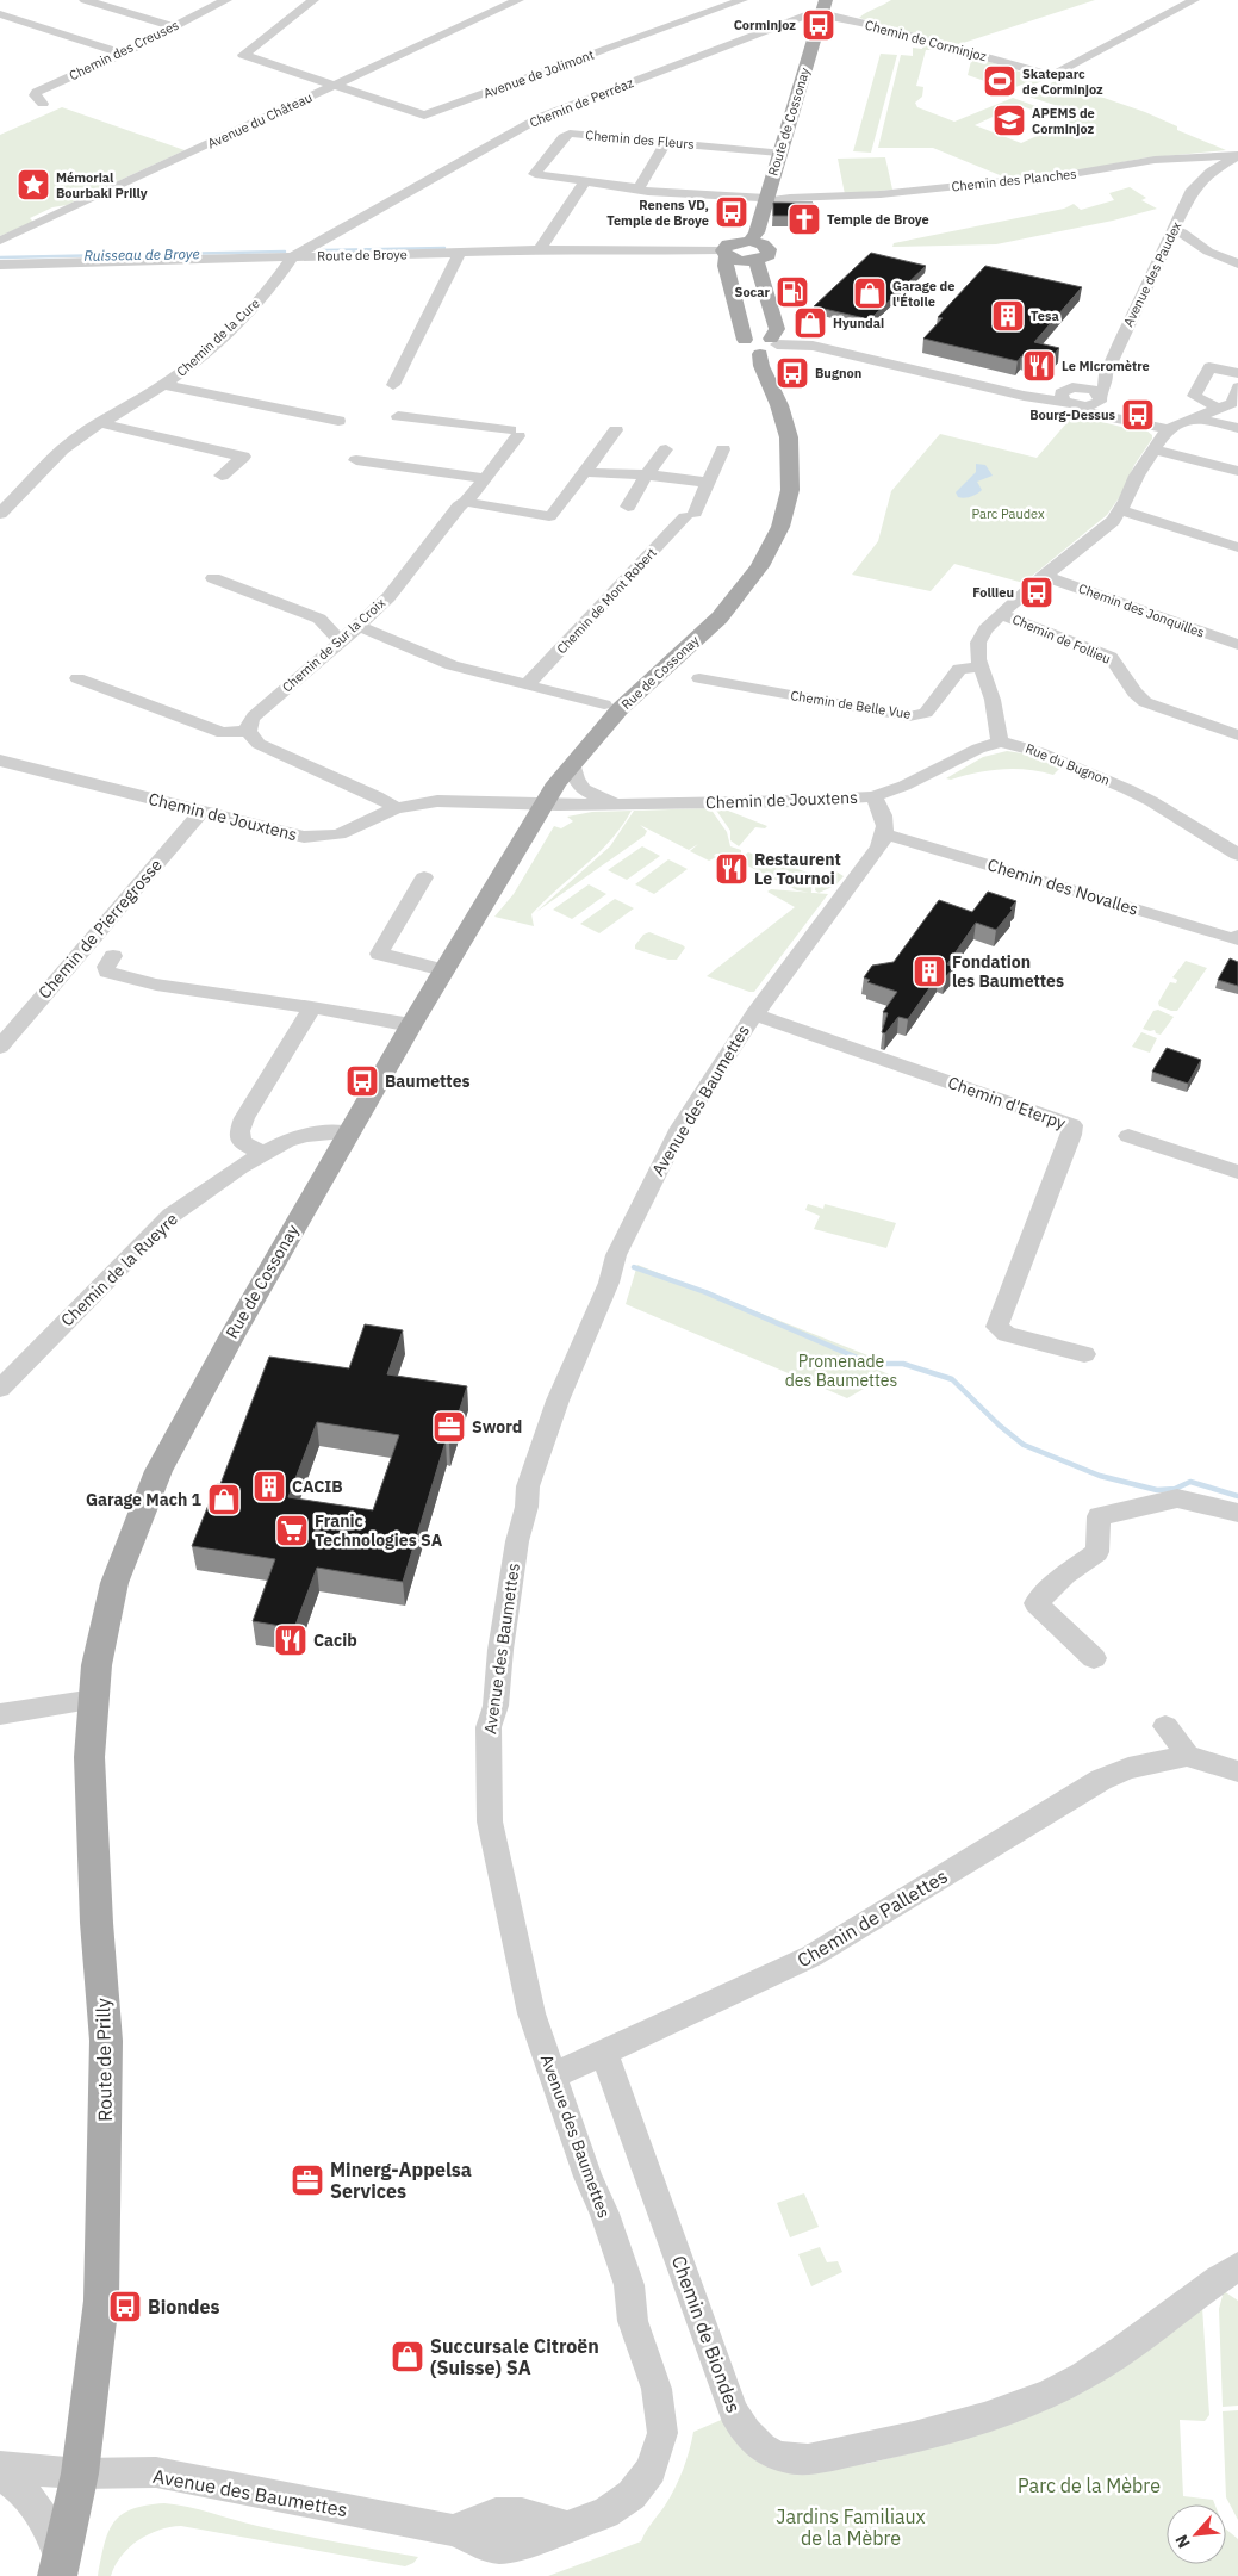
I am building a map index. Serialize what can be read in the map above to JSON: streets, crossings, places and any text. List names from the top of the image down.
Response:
{
  "streets": {
    "main road": ["Route de Cossonay", "Rue de Cossonay", "Route de Prilly"],
    "street": [
      "Chemin de Corminjoz",
      "Chemin des Creuses",
      "Avenue de Jolimont",
      "Chemin de Perréaz",
      "Avenue du Château",
      "Chemin des Fleurs",
      "Chemin des Planches",
      "Route de Broye",
      "Avenue des Paudex",
      "Chemin de la Cure",
      "Chemin de Mont Robert",
      "Chemin des Jonquilles",
      "Chemin de Follieu",
      "Chemin de Sur la Croix",
      "Chemin de Belle Vue",
      "Rue du Bugnon",
      "Chemin de Jouxtens",
      "Chemin des Novalles",
      "Chemin de Pierregrosse",
      "Avenue des Baumettes",
      "Chemin d'Eterpy",
      "Chemin de la Rueyre",
      "Chemin de Pallettes",
      "Chemin de Biondes"
    ]
  },
  "crossings": [
    ["Chemin de Corminjoz", "Chemin de Perréaz"],
    ["Chemin de Corminjoz", "Route de Cossonay"],
    ["Avenue de Jolimont", "Avenue du Château"],
    ["Chemin de Perréaz", "Route de Cossonay"],
    ["Chemin de Perréaz", "Route de Broye"],
    ["Chemin de Perréaz", "Chemin de la Cure"],
    ["Route de Cossonay", "Chemin des Fleurs"],
    ["Route de Cossonay", "Chemin des Planches"],
    ["Chemin des Fleurs", "Chemin des Planches"],
    ["Chemin des Planches", "Avenue des Paudex"],
    ["Route de Broye", "Chemin de la Cure"],
    ["Rue de Cossonay", "Chemin de Jouxtens"],
    ["Rue de Cossonay", "Chemin de la Rueyre"],
    ["Rue de Cossonay", "Route de Prilly"],
    ["Rue du Bugnon", "Chemin de Jouxtens"],
    ["Chemin de Jouxtens", "Chemin de Pierregrosse"],
    ["Chemin des Novalles", "Avenue des Baumettes"],
    ["Avenue des Baumettes", "Chemin d'Eterpy"],
    ["Avenue des Baumettes", "Chemin de Pallettes"],
    ["Avenue des Baumettes", "Route de Prilly"],
    ["Chemin de Pallettes", "Chemin de Biondes"]
  ],
  "water": ["Ruisseau de Broye"],
  "parks": [
    "Parc Paudex",
    "Promenade des Baumettes",
    "Parc de la Mèbre",
    "Jardins Familiaux de la Mèbre"
  ],
  "places": {
    "bus stop": [
      "Corminjoz",
      "Renens VD, Temple de Broye",
      "Bugnon",
      "Bourg-Dessus",
      "Follieu",
      "Baumettes",
      "Biondes"
    ],
    "sports": ["Skateparc de Corminjoz"],
    "school or university": ["APEMS de Corminjoz"],
    "place": ["Mémorial Bourbaki Prilly"],
    "church": ["Temple de Broye"],
    "fuel station": ["Socar"],
    "shop": [
      "Garage de l'Étoile",
      "Hyundai",
      "Garage Mach 1",
      "Succursale Citroën (Suisse) SA"
    ],
    "building": ["Tesa", "Fondation les Baumettes", "CACIB"],
    "restaurant": ["Le Micromètre", "Restaurent Le Tournoi", "Cacib"],
    "office": ["Sword", "Minerg-Appelsa Services"],
    "supermarket": ["Franic Technologies SA"]
  },
  "north": "bottom left"
}
